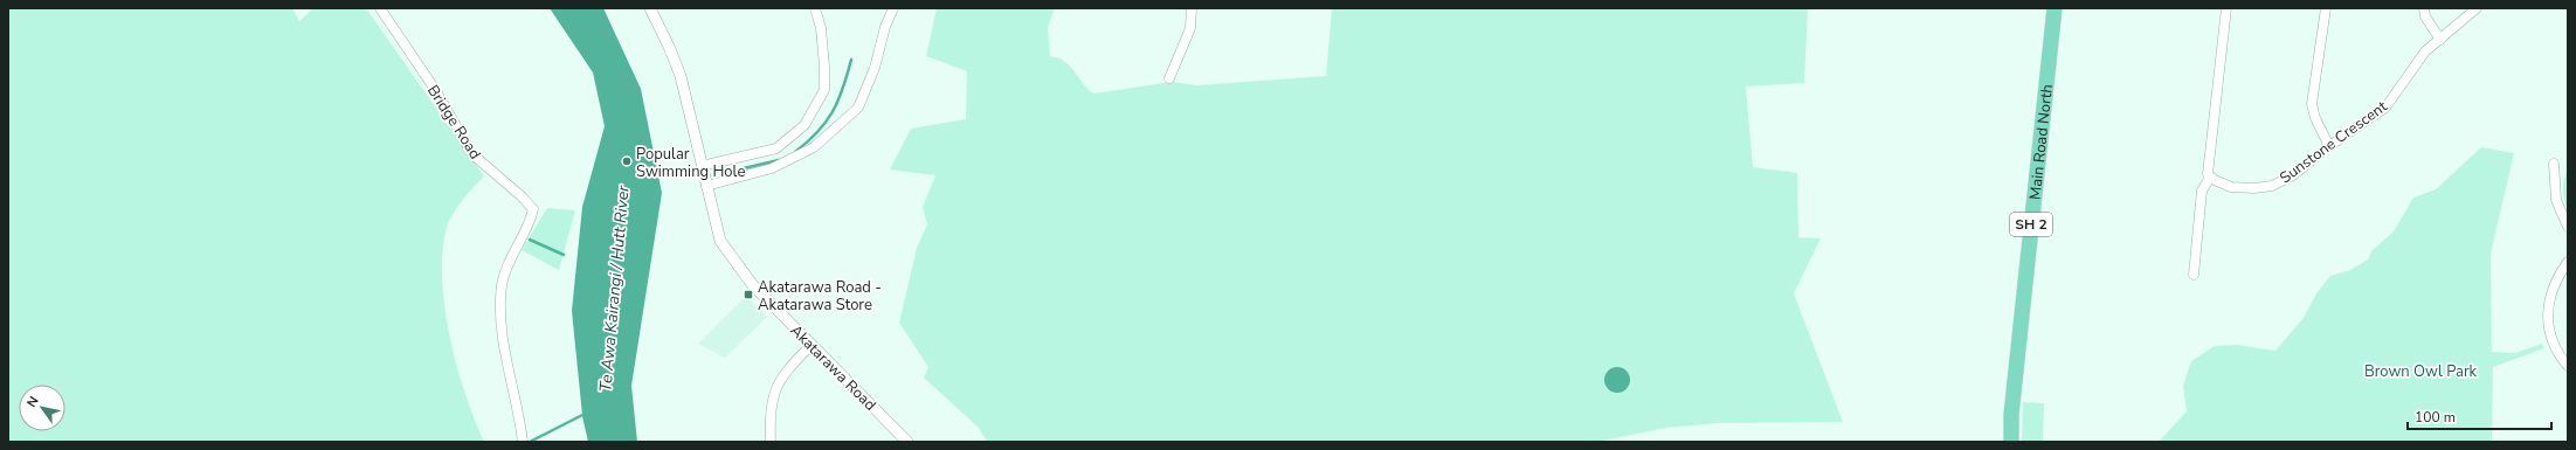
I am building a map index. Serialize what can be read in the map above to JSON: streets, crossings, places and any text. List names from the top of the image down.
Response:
{
  "streets": {
    "highway": ["Main Road North", "SH 2"],
    "street": ["Bridge Road", "Sunstone Crescent", "Akatarawa Road"]
  },
  "water": ["Te Awa Kairangi / Hutt River"],
  "parks": ["Brown Owl Park"],
  "places": {
    "other": ["Popular Swimming Hole"],
    "transit": ["Akatarawa Road - Akatarawa Store"]
  },
  "scale_bar": "100 m",
  "north": "top left"
}
